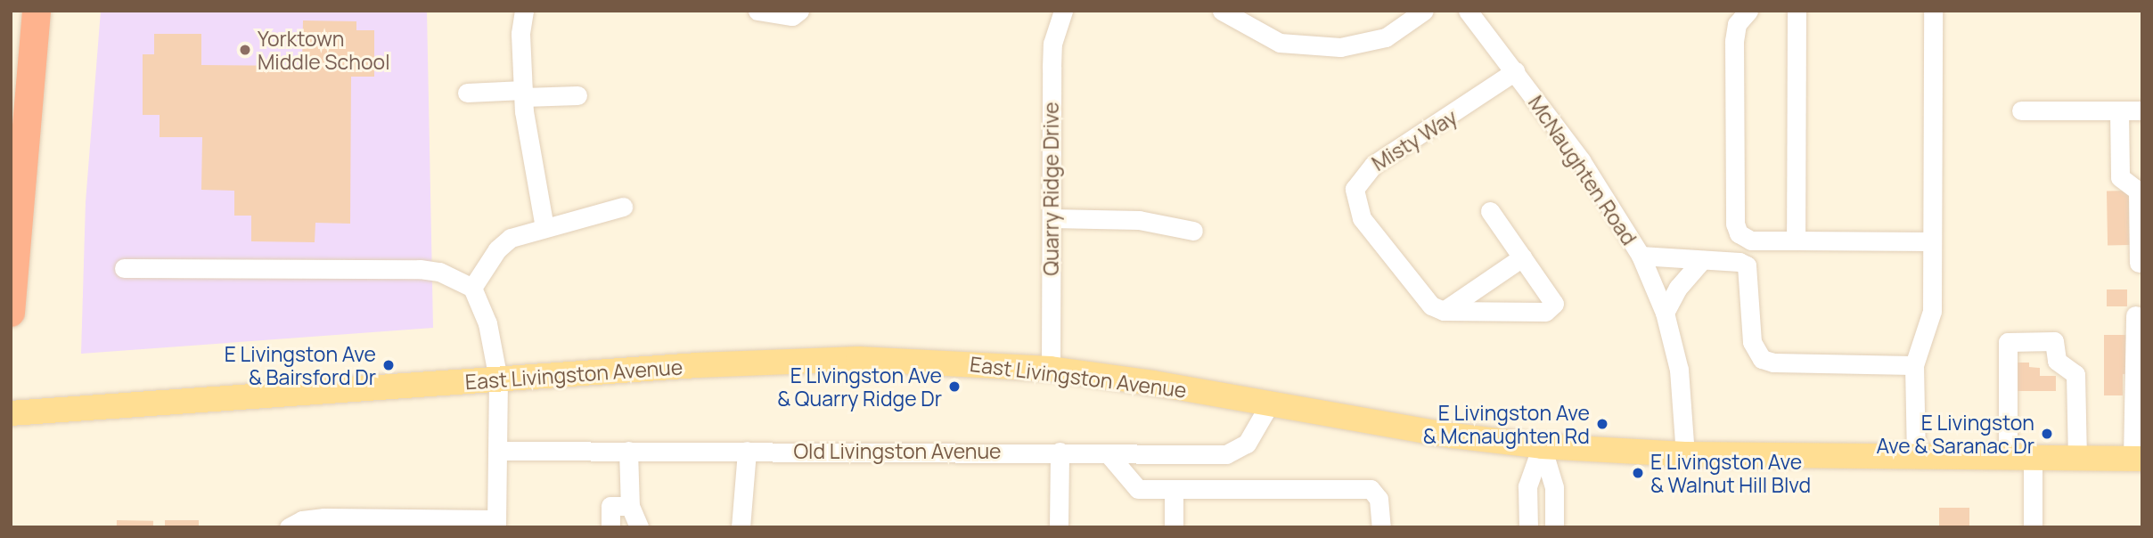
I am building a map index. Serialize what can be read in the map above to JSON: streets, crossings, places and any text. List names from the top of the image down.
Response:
{
  "streets": {
    "main road": ["East Livingston Avenue"],
    "street": [
      "Misty Way",
      "McNaughten Road",
      "Quarry Ridge Drive",
      "Old Livingston Avenue"
    ]
  },
  "crossings": [
    ["Misty Way", "McNaughten Road"],
    ["McNaughten Road", "East Livingston Avenue"],
    ["Quarry Ridge Drive", "East Livingston Avenue"],
    ["East Livingston Avenue", "Old Livingston Avenue"]
  ],
  "places": [
    "Yorktown Middle School",
    "E Livingston Ave & Bairsford Dr",
    "E Livingston Ave & Quarry Ridge Dr",
    "E Livingston Ave & Mcnaughten Rd",
    "E Livingston Ave & Saranac Dr",
    "E Livingston Ave & Walnut Hill Blvd"
  ]
}
